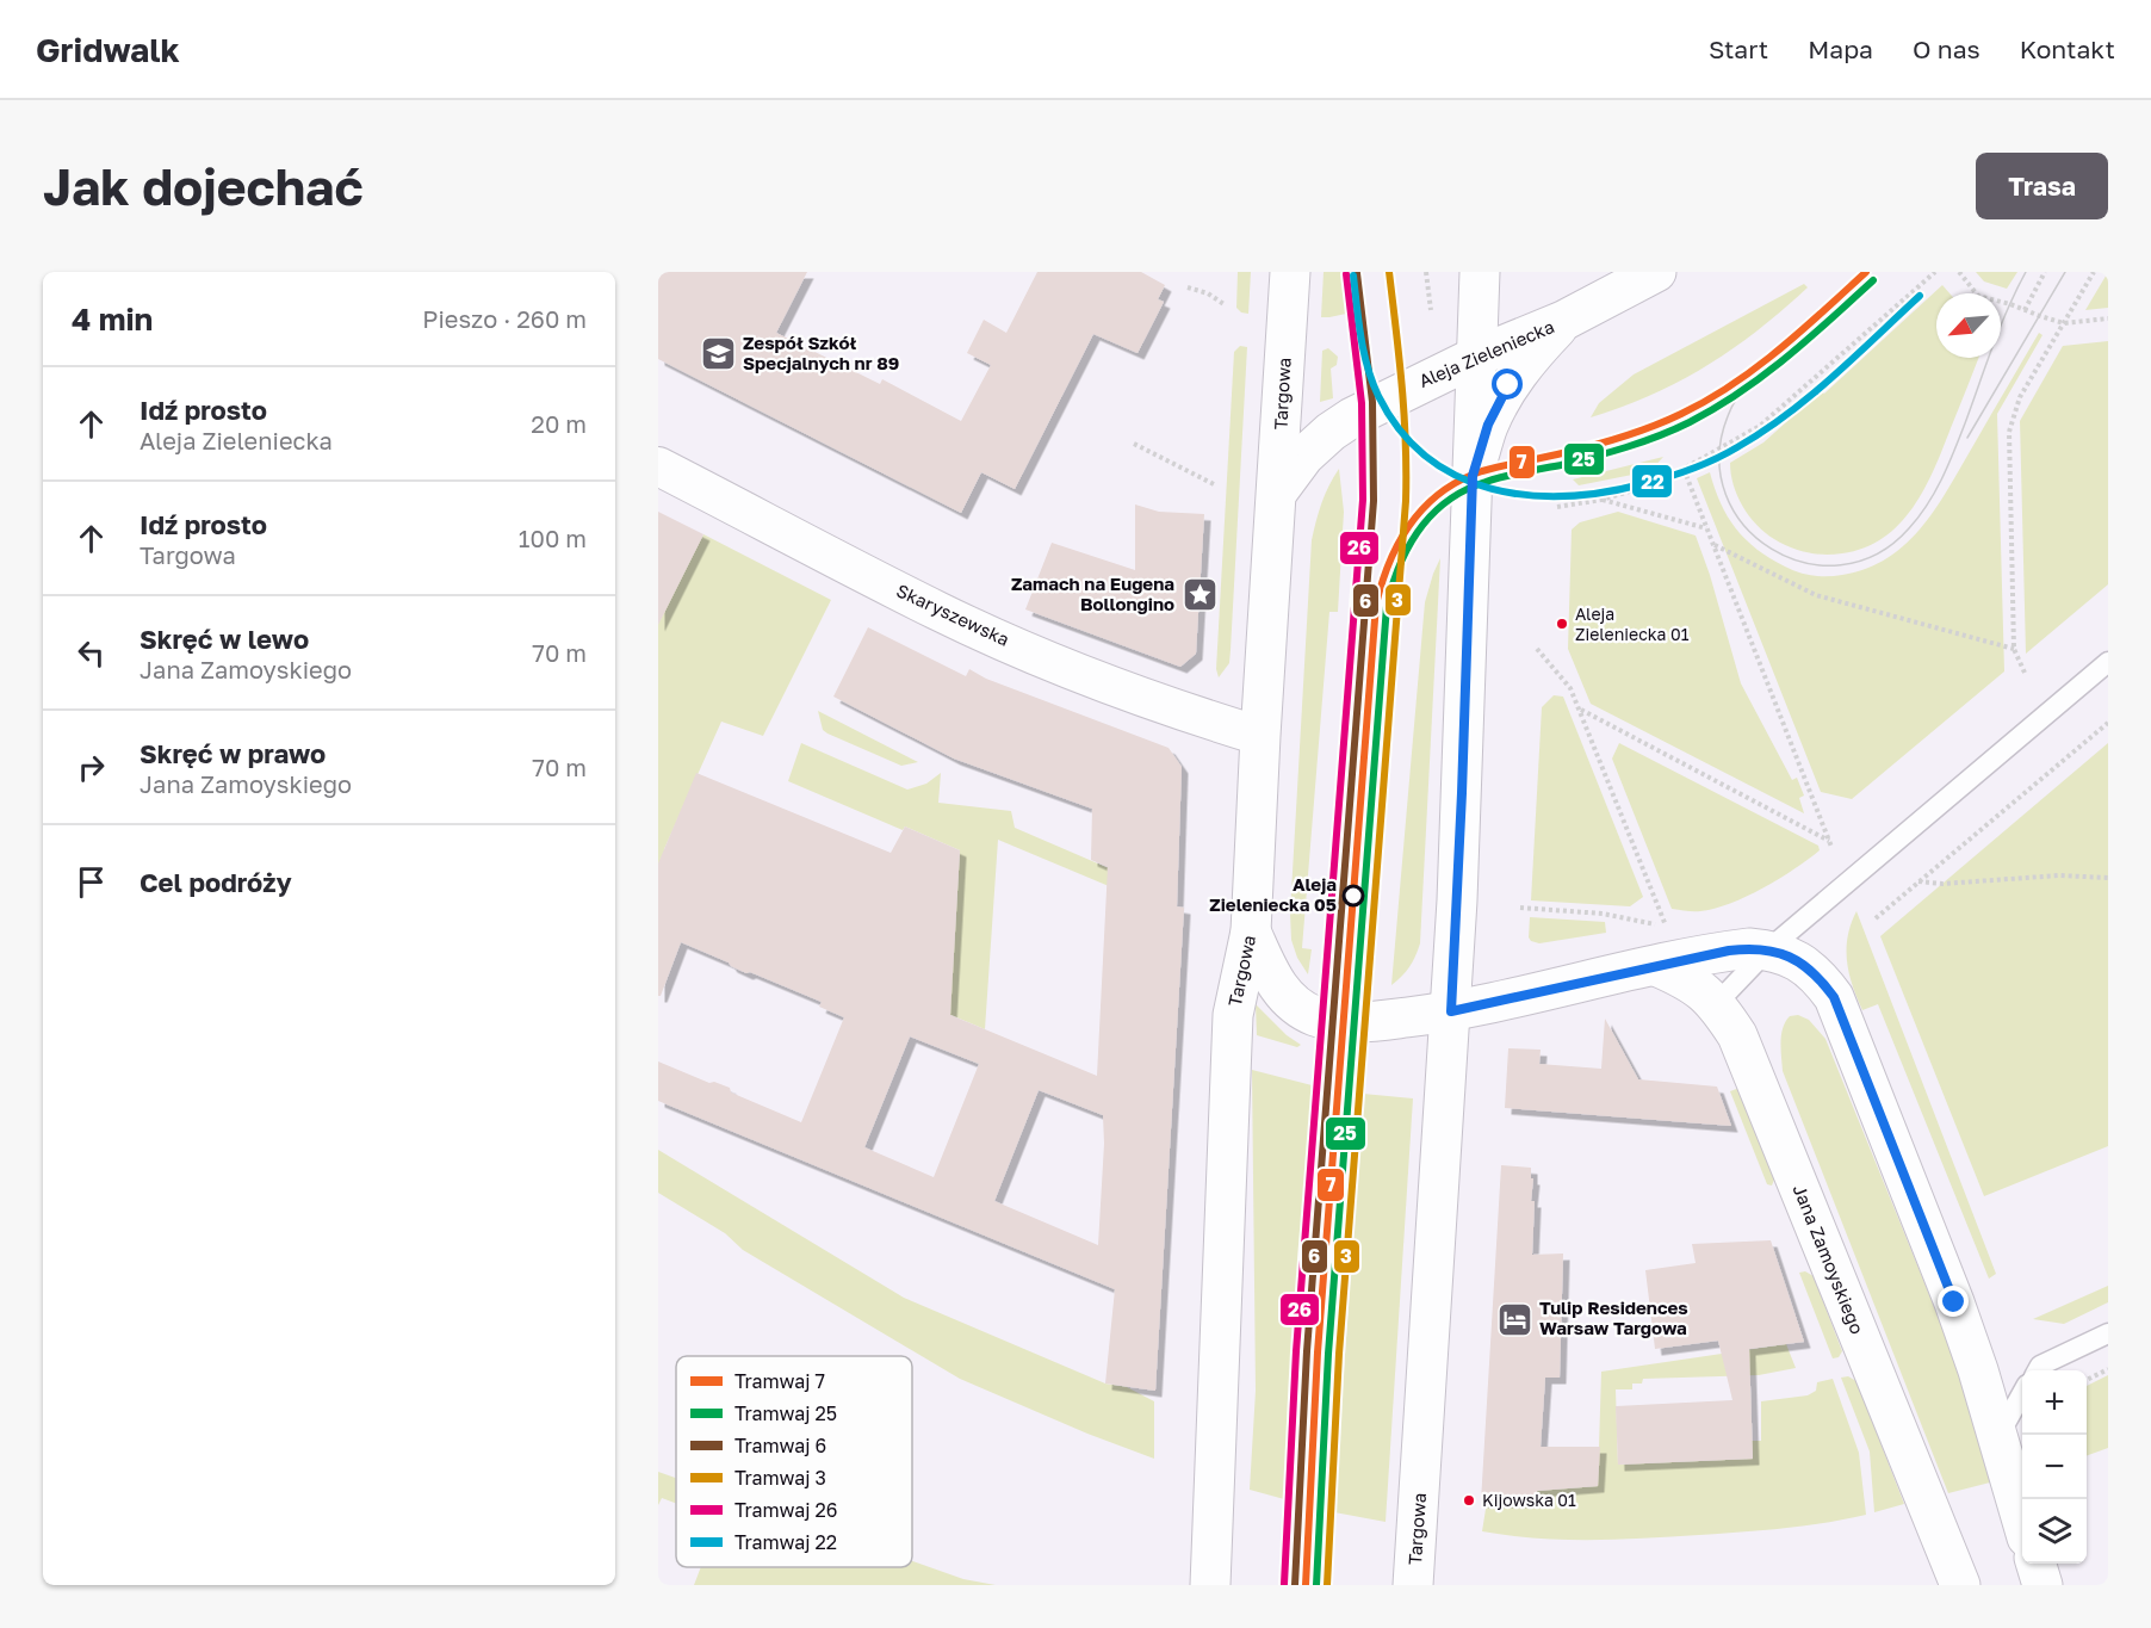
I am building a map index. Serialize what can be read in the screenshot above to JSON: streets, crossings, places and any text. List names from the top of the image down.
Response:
{
  "streets": {
    "main road": ["Aleja Zieleniecka", "Targowa", "Jana Zamoyskiego"],
    "street": ["Skaryszewska"]
  },
  "crossings": [
    ["Aleja Zieleniecka", "Targowa"],
    ["Targowa", "Skaryszewska"]
  ],
  "places": {
    "school or university": ["Zespół Szkół Specjalnych nr 89"],
    "place": ["Zamach na Eugena Bollongino"],
    "other": ["Aleja Zieleniecka 01", "Aleja Zieleniecka 05", "Kijowska 01"],
    "hotel": ["Tulip Residences Warsaw Targowa"]
  },
  "lines": [
    "tram line 7",
    "tram line 3",
    "tram line 6",
    "tram line 26",
    "tram line 22",
    "tram line 25"
  ],
  "legend": [
    "Tramwaj 7",
    "Tramwaj 25",
    "Tramwaj 6",
    "Tramwaj 3",
    "Tramwaj 26",
    "Tramwaj 22"
  ],
  "north": "bottom left",
  "page": {
    "header": "Gridwalk",
    "nav": [
      "Start",
      "Mapa",
      "O nas",
      "Kontakt"
    ],
    "buttons": "Trasa",
    "title": "Jak dojechać",
    "heading": ["4 min", "Pieszo · 260 m"],
    "list": [
      ["Idź prosto", "Aleja Zieleniecka", "20 m"],
      ["Idź prosto", "Targowa", "100 m"],
      ["Skręć w lewo", "Jana Zamoyskiego", "70 m"],
      ["Skręć w prawo", "Jana Zamoyskiego", "70 m"],
      "Cel podróży"
    ],
    "map_buttons": ["+", "−"]
  }
}
